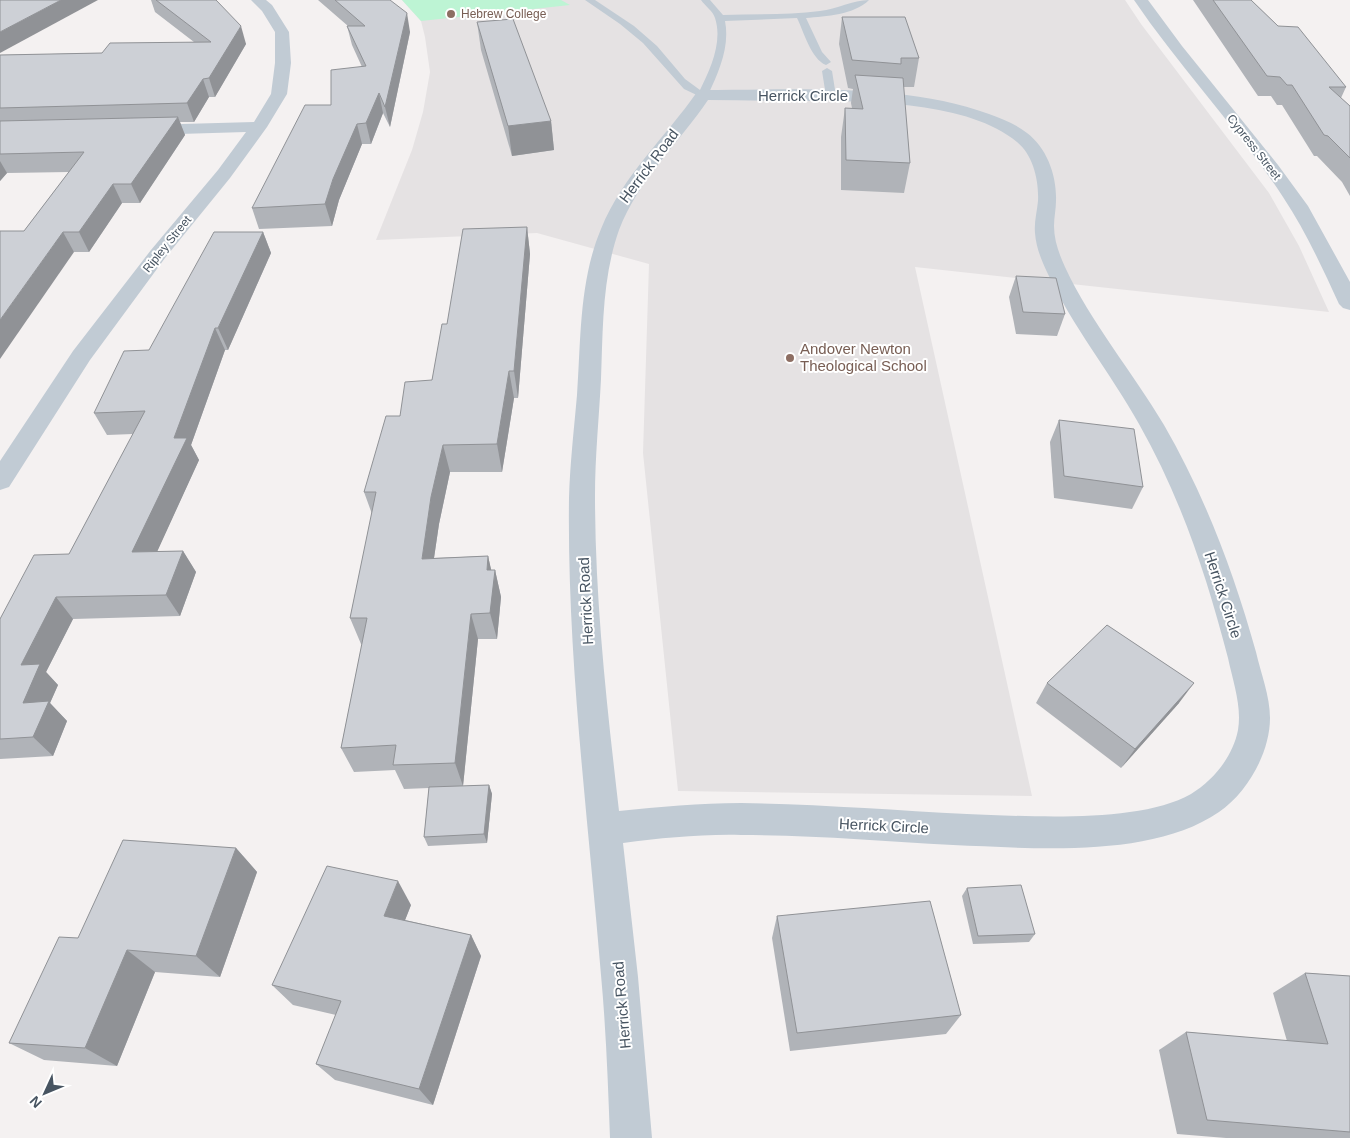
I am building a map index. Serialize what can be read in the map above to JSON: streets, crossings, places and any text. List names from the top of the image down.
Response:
{
  "streets": {
    "street": [
      "Herrick Circle",
      "Cypress Street",
      "Herrick Road",
      "Ripley Street"
    ]
  },
  "crossings": [
    ["Herrick Circle", "Herrick Road"]
  ],
  "places": ["Hebrew College", "Andover Newton Theological School"],
  "north": "bottom left"
}
